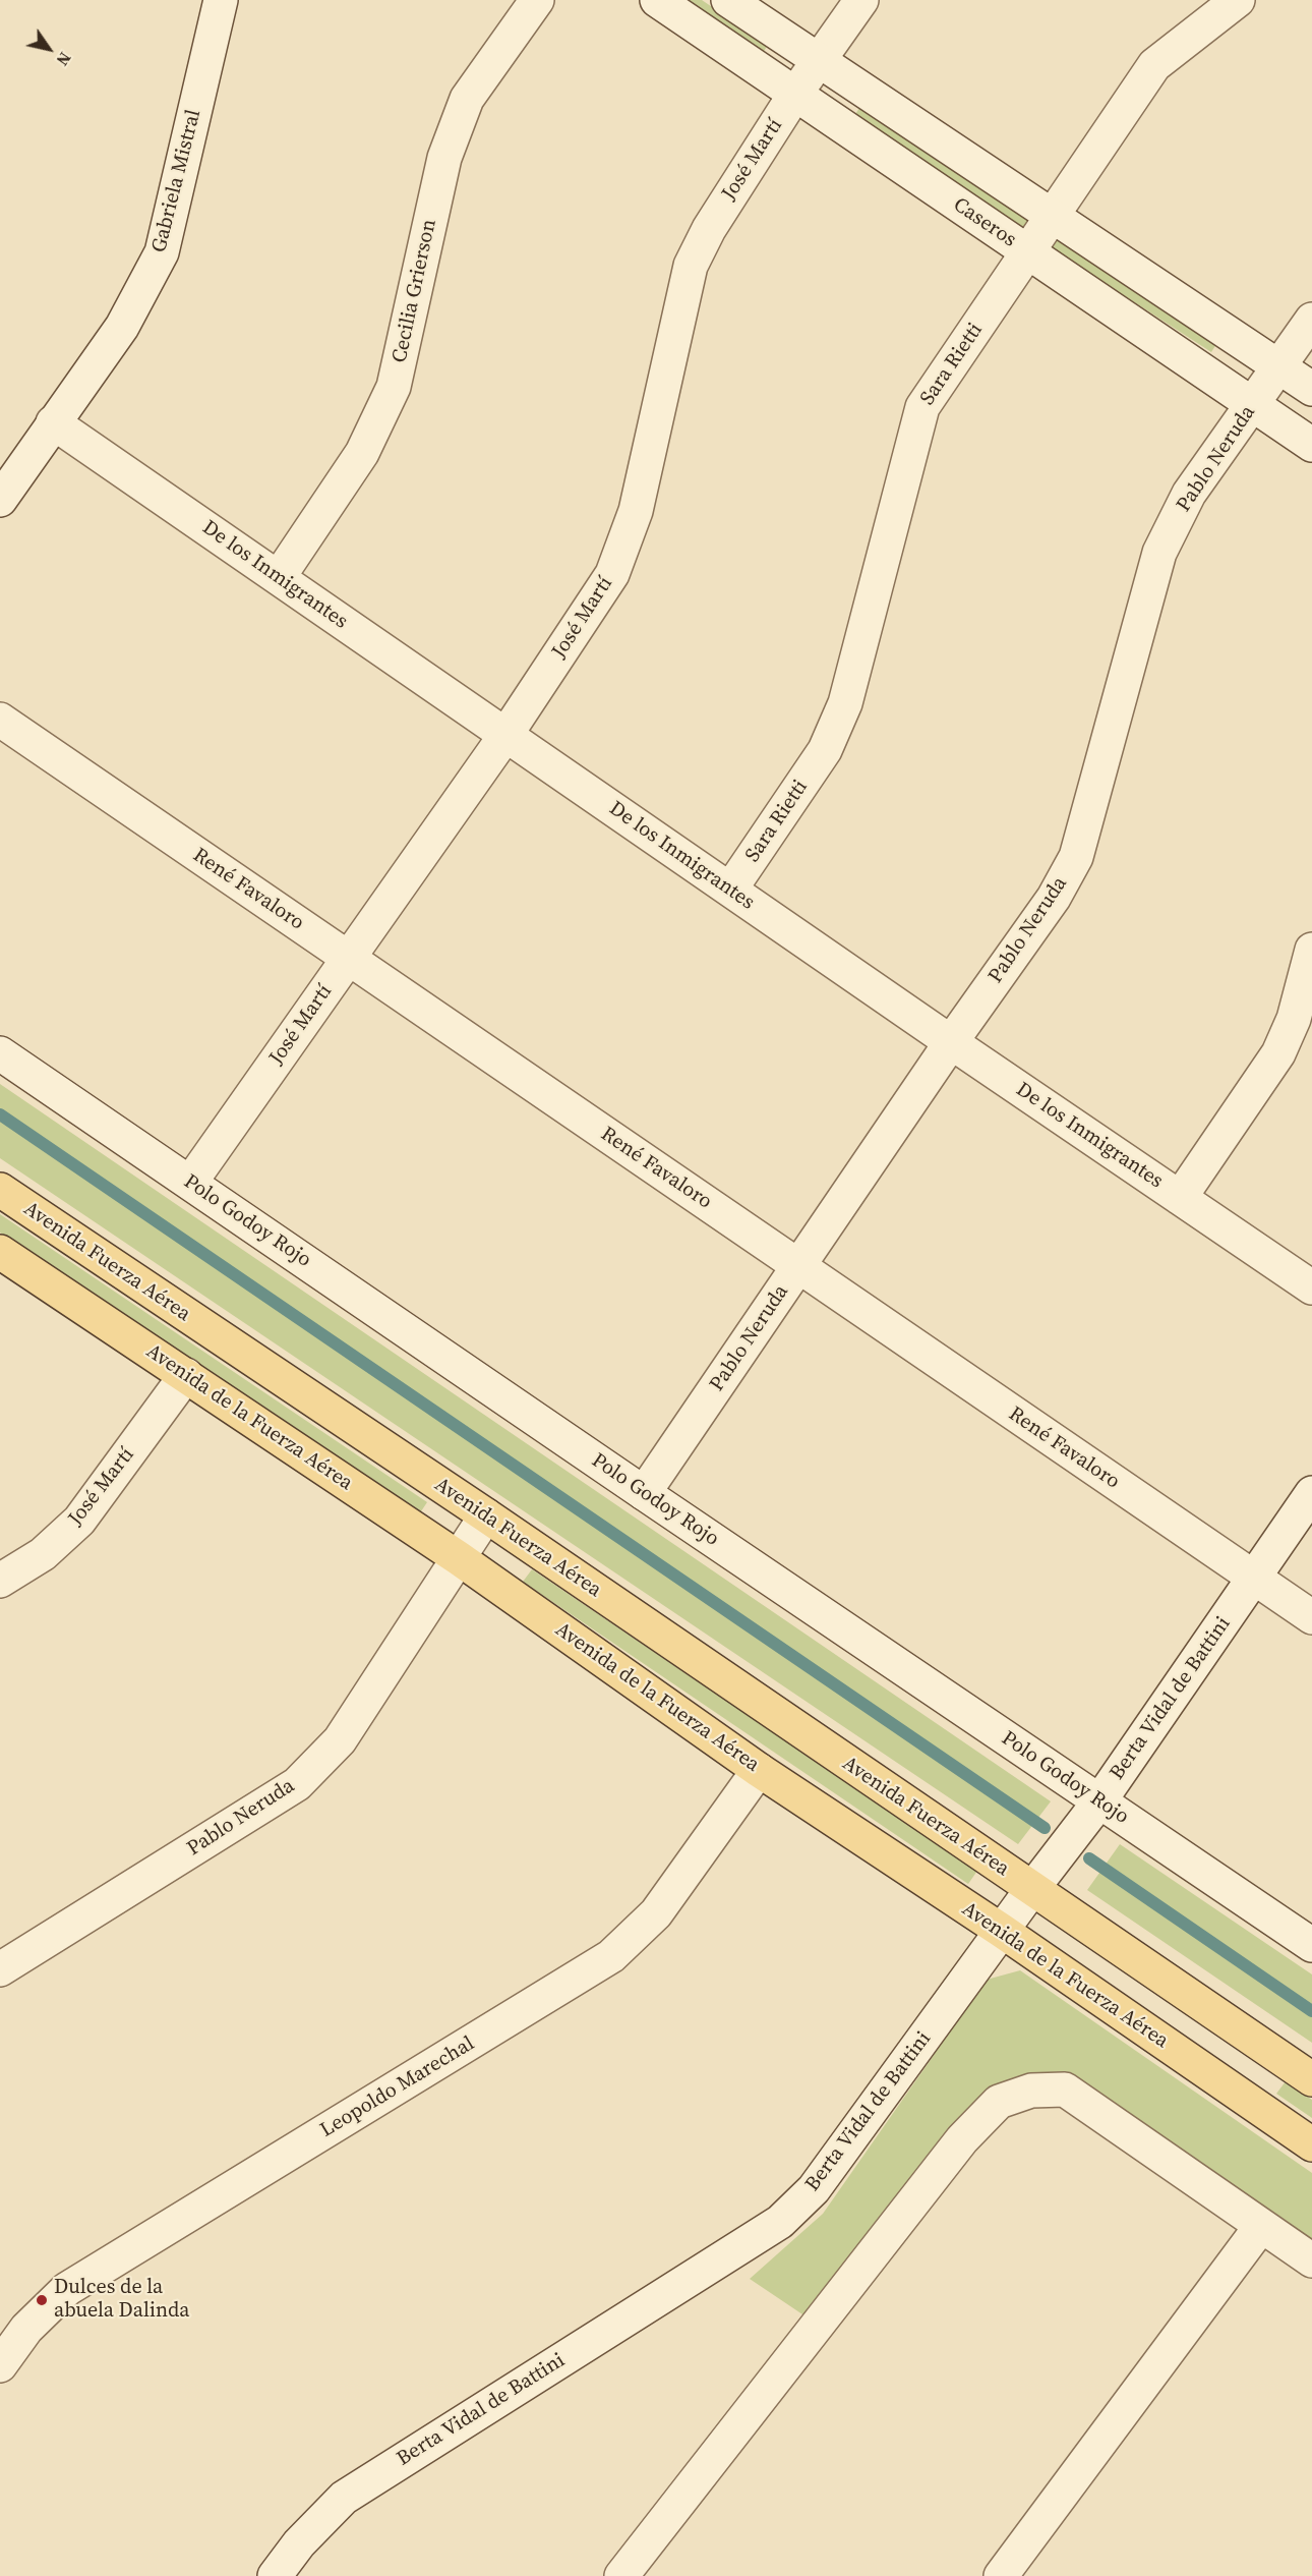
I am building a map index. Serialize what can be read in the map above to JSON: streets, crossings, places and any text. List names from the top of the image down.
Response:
{
  "streets": {
    "main road": ["Avenida Fuerza Aérea", "Avenida de la Fuerza Aérea"],
    "street": [
      "José Martí",
      "Gabriela Mistral",
      "Caseros",
      "Cecilia Grierson",
      "Sara Rietti",
      "Pablo Neruda",
      "De los Inmigrantes",
      "René Favaloro",
      "Polo Godoy Rojo",
      "Berta Vidal de Battini",
      "Leopoldo Marechal"
    ]
  },
  "crossings": [
    ["José Martí", "Caseros"],
    ["José Martí", "De los Inmigrantes"],
    ["José Martí", "René Favaloro"],
    ["José Martí", "Polo Godoy Rojo"],
    ["José Martí", "Avenida de la Fuerza Aérea"],
    ["Gabriela Mistral", "De los Inmigrantes"],
    ["Caseros", "Sara Rietti"],
    ["Caseros", "Pablo Neruda"],
    ["Cecilia Grierson", "De los Inmigrantes"],
    ["Sara Rietti", "De los Inmigrantes"],
    ["Pablo Neruda", "De los Inmigrantes"],
    ["Pablo Neruda", "René Favaloro"],
    ["Pablo Neruda", "Polo Godoy Rojo"],
    ["Pablo Neruda", "Avenida Fuerza Aérea"],
    ["Pablo Neruda", "Avenida de la Fuerza Aérea"],
    ["René Favaloro", "Berta Vidal de Battini"],
    ["Polo Godoy Rojo", "Berta Vidal de Battini"],
    ["Avenida Fuerza Aérea", "Berta Vidal de Battini"],
    ["Avenida de la Fuerza Aérea", "Berta Vidal de Battini"],
    ["Avenida de la Fuerza Aérea", "Leopoldo Marechal"]
  ],
  "places": ["Dulces de la abuela Dalinda"],
  "north": "bottom right"
}
